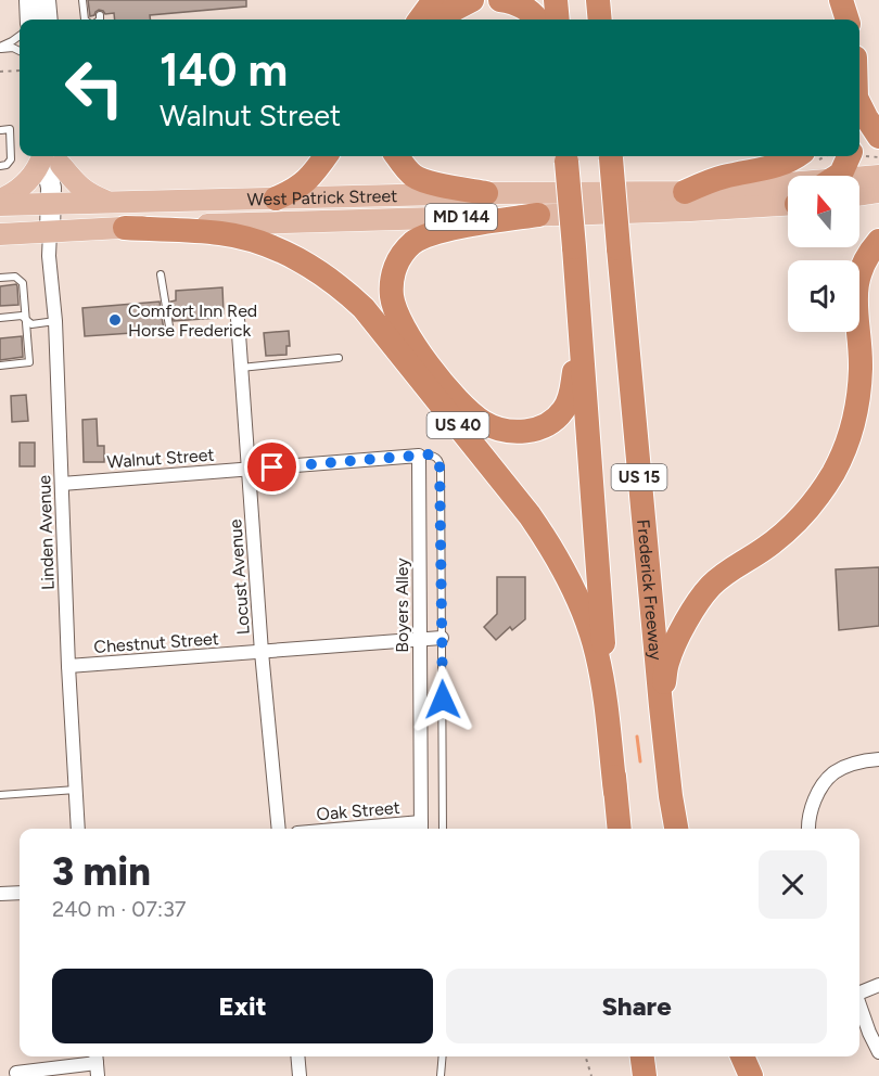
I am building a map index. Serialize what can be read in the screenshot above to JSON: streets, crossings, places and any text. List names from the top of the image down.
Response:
{
  "streets": {
    "highway": ["US 40", "US 15", "Frederick Freeway"],
    "main road": ["West Patrick Street", "MD 144"],
    "street": [
      "Walnut Street",
      "Linden Avenue",
      "Locust Avenue",
      "Boyers Alley",
      "Chestnut Street",
      "Oak Street"
    ]
  },
  "crossings": [
    ["West Patrick Street", "US 40"],
    ["West Patrick Street", "Linden Avenue"],
    ["US 40", "US 15"],
    ["Walnut Street", "Linden Avenue"],
    ["Walnut Street", "Locust Avenue"],
    ["Walnut Street", "Boyers Alley"],
    ["Linden Avenue", "Chestnut Street"],
    ["Locust Avenue", "Chestnut Street"],
    ["Boyers Alley", "Chestnut Street"],
    ["Boyers Alley", "Oak Street"]
  ],
  "places": ["Comfort Inn Red Horse Frederick"],
  "north": "top",
  "page": {
    "turn": ["140 m", "Walnut Street"],
    "heading": ["3 min", "240 m · 07:37"],
    "buttons": ["Exit", "Share"]
  }
}
